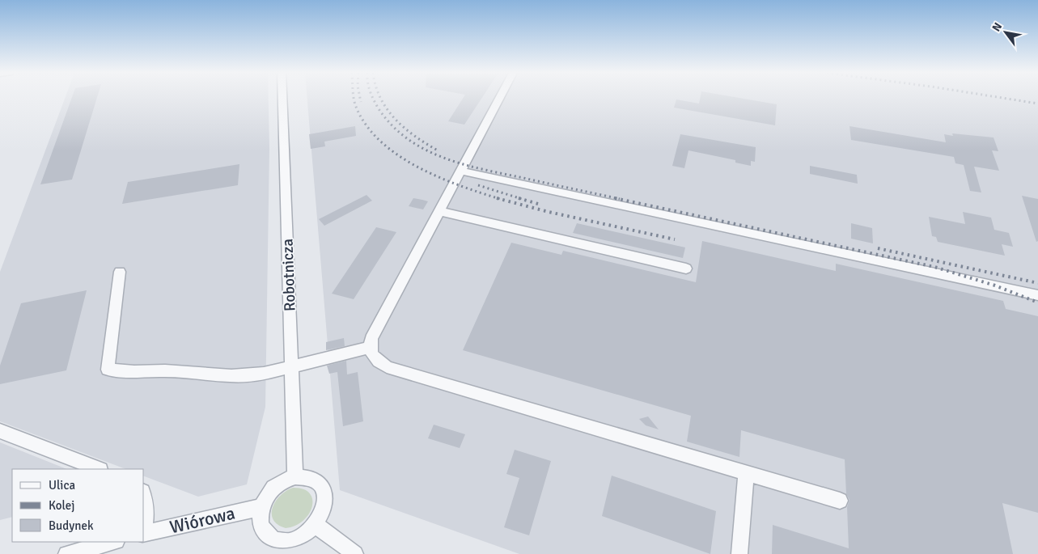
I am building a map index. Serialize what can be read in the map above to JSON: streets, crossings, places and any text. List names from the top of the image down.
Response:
{
  "streets": {
    "street": ["Robotnicza", "Wiórowa"]
  },
  "crossings": [
    ["Robotnicza", "Wiórowa"]
  ],
  "legend": ["Ulica", "Kolej", "Budynek"],
  "north": "top left"
}
